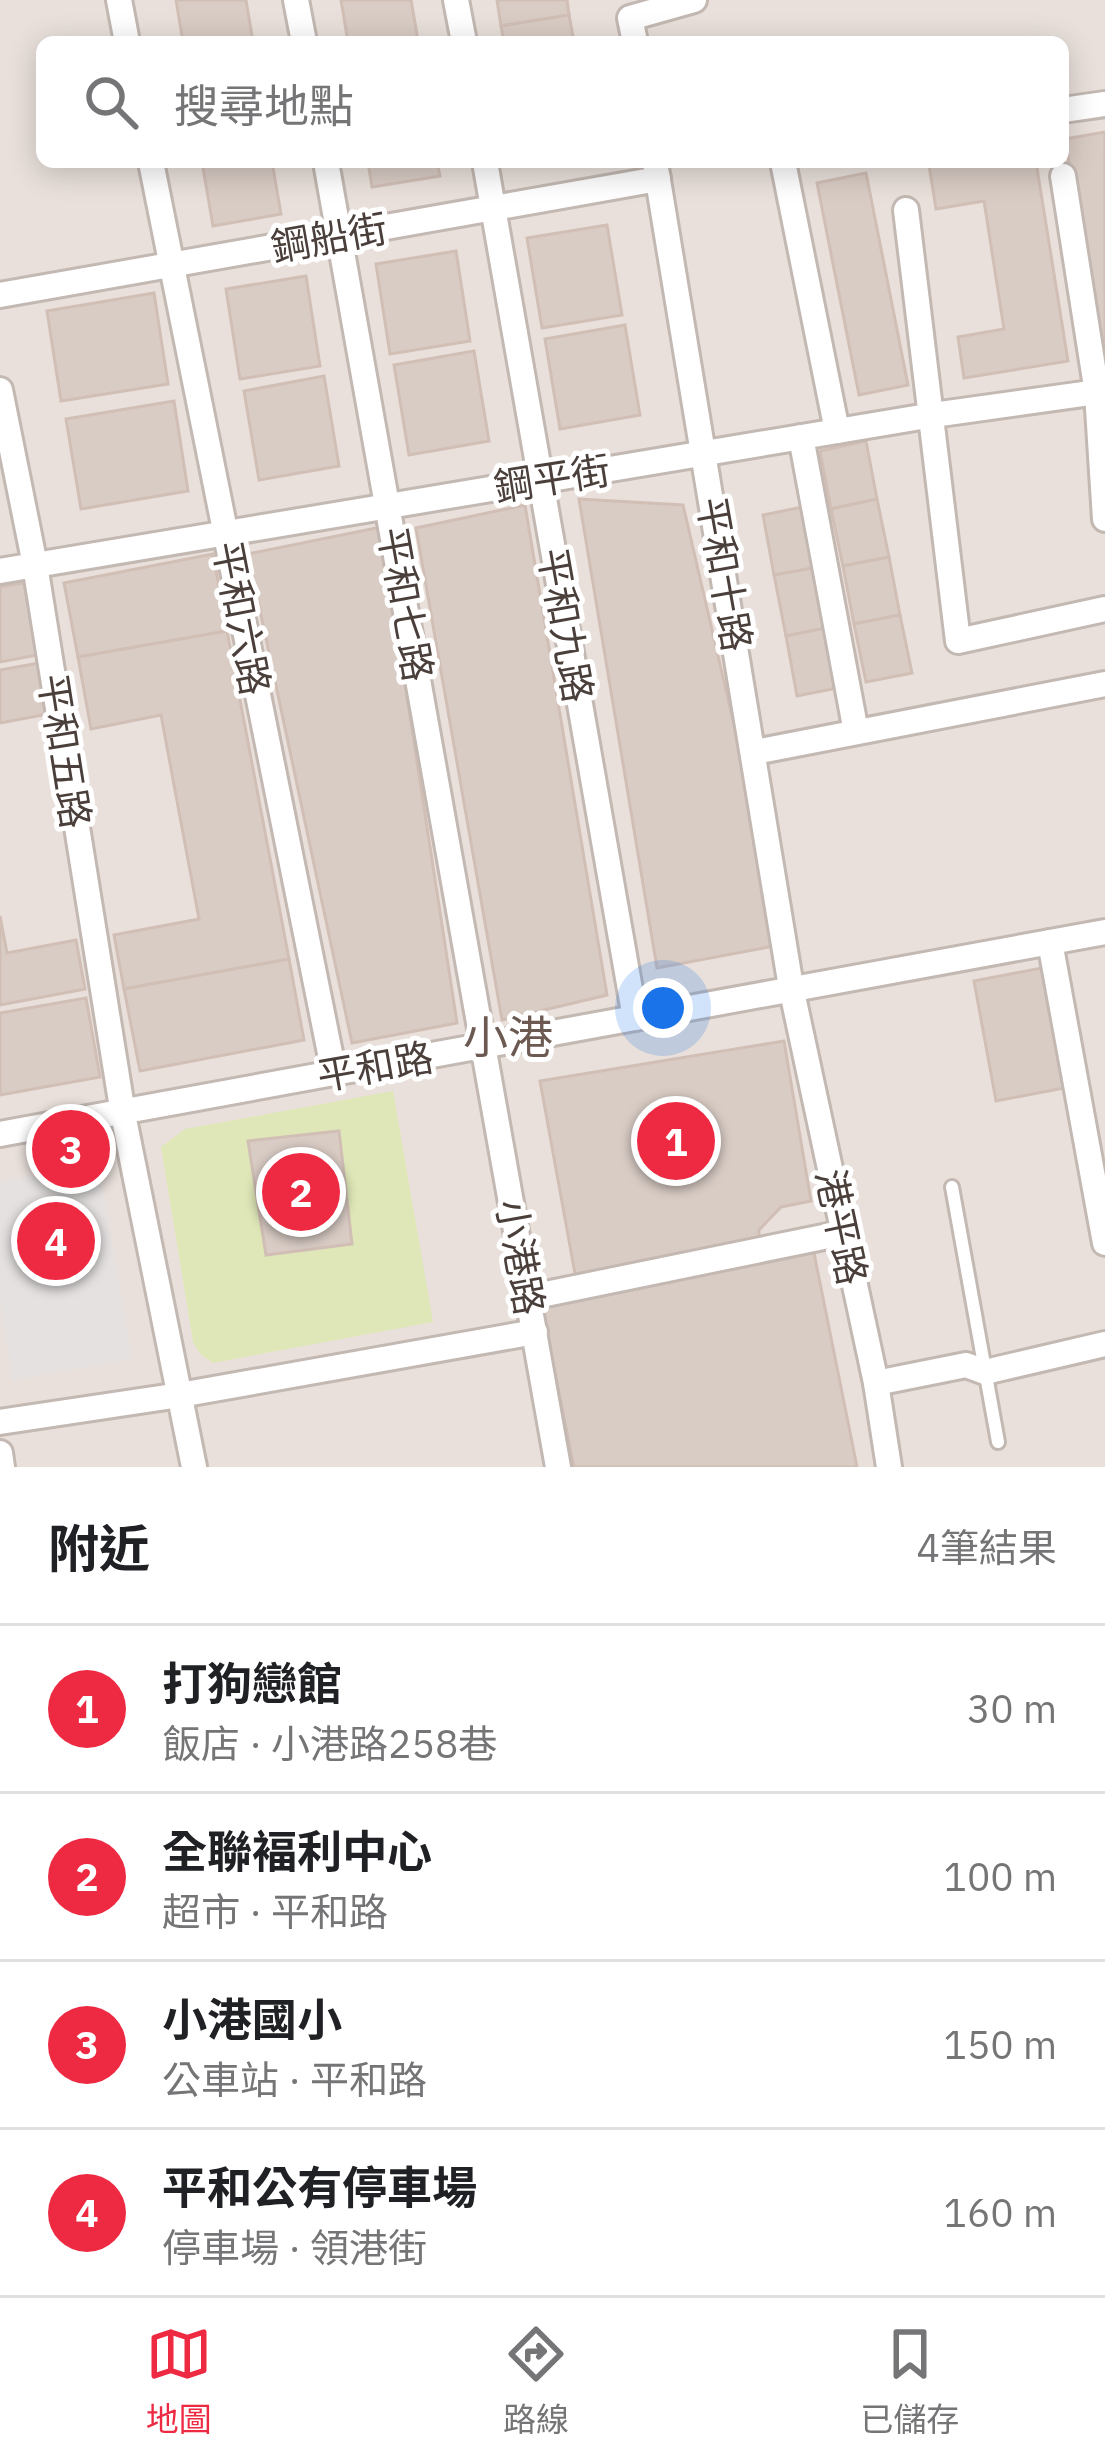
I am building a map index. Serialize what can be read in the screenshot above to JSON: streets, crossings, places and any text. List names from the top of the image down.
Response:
{
  "streets": {
    "street": [
      "鋼船街",
      "鋼平街",
      "平和十路",
      "平和七路",
      "平和六路",
      "平和九路",
      "平和五路",
      "平和路",
      "港平路",
      "小港路"
    ]
  },
  "crossings": [
    ["鋼船街", "平和十路"],
    ["鋼船街", "平和七路"],
    ["鋼船街", "平和六路"],
    ["鋼船街", "平和九路"],
    ["鋼平街", "平和十路"],
    ["鋼平街", "平和七路"],
    ["鋼平街", "平和六路"],
    ["鋼平街", "平和九路"],
    ["鋼平街", "平和五路"],
    ["平和十路", "平和路"],
    ["平和十路", "港平路"],
    ["平和七路", "平和路"],
    ["平和七路", "小港路"],
    ["平和六路", "平和路"],
    ["平和九路", "平和路"],
    ["平和五路", "平和路"],
    ["平和路", "港平路"],
    ["平和路", "小港路"]
  ],
  "districts": ["小港"],
  "page": {
    "search": "搜尋地點",
    "pins": [
      "1",
      "3",
      "2",
      "4"
    ],
    "heading": ["附近", "4筆結果"],
    "list": [
      {
        "mark": "1",
        "name": "打狗戀館",
        "note": "飯店 · 小港路258巷",
        "value": "30 m"
      },
      {
        "mark": "2",
        "name": "全聯褔利中心",
        "note": "超市 · 平和路",
        "value": "100 m"
      },
      {
        "mark": "3",
        "name": "小港國小",
        "note": "公車站 · 平和路",
        "value": "150 m"
      },
      {
        "mark": "4",
        "name": "平和公有停車場",
        "note": "停車場 · 領港街",
        "value": "160 m"
      }
    ],
    "nav": ["地圖", "路線", "已儲存"]
  }
}
